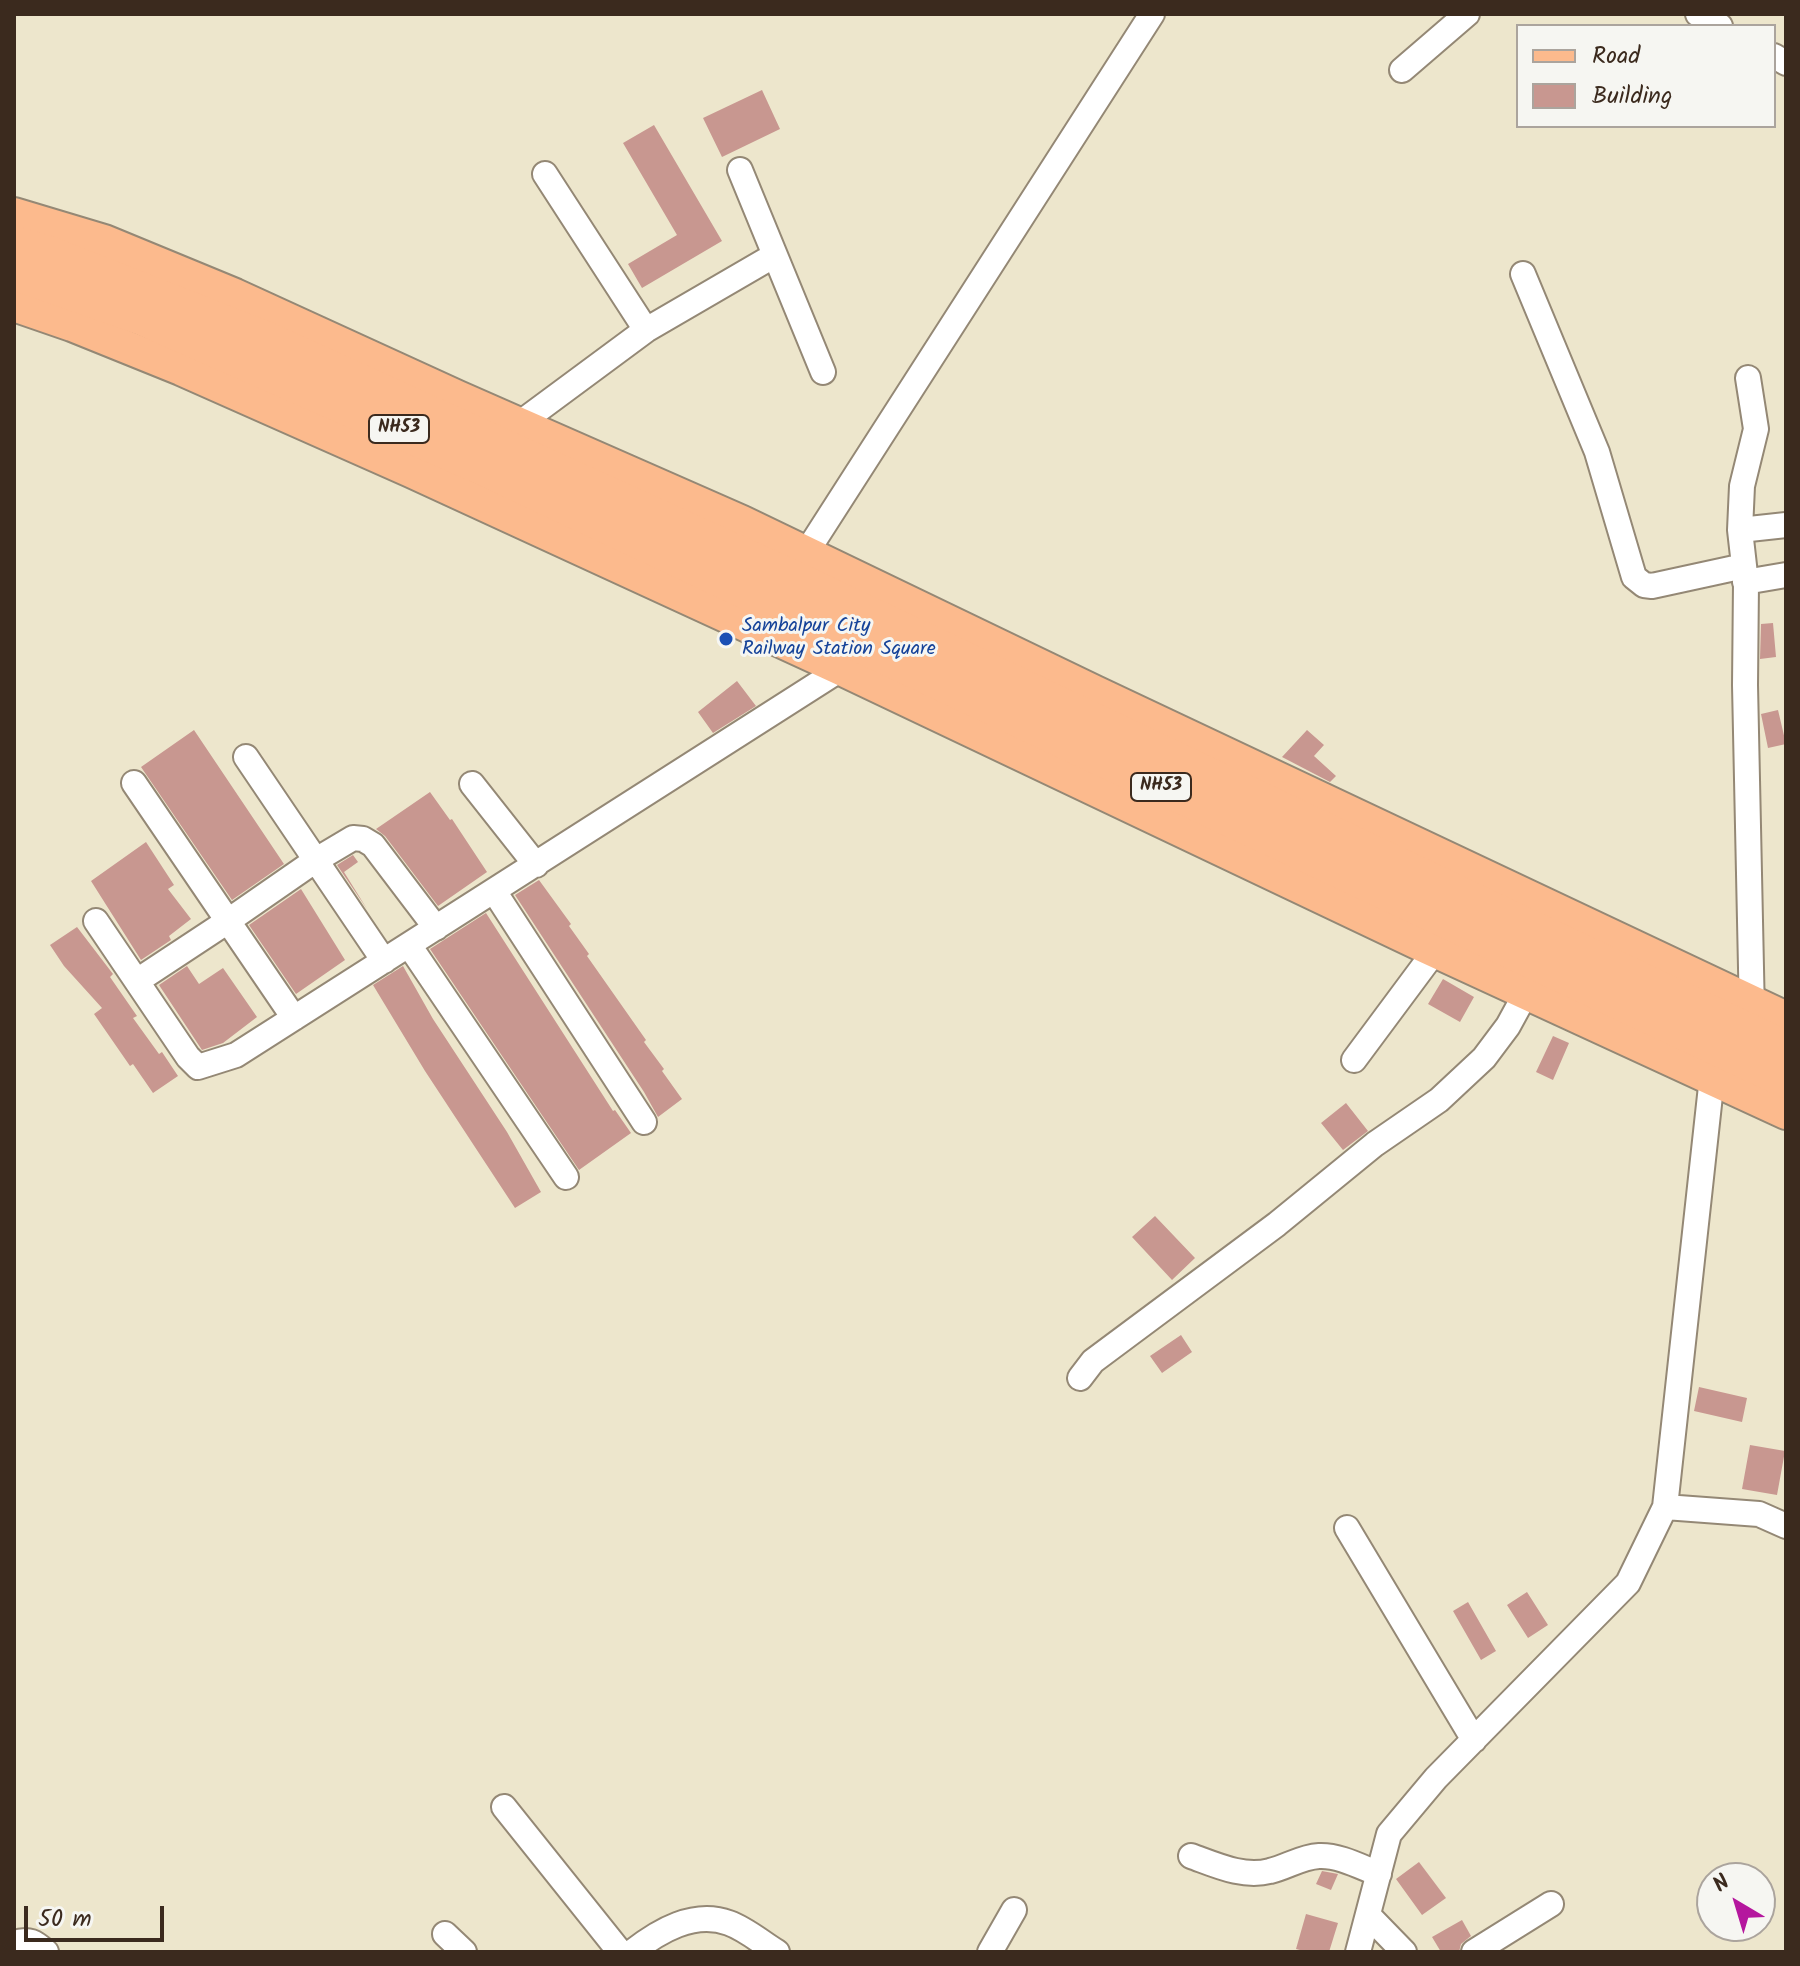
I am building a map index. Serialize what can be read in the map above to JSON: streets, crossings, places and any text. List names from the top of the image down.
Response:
{
  "streets": {
    "highway": ["NH53"]
  },
  "places": ["Sambalpur City Railway Station Square"],
  "legend": ["Road", "Building"],
  "scale_bar": "50 m",
  "north": "top left"
}
